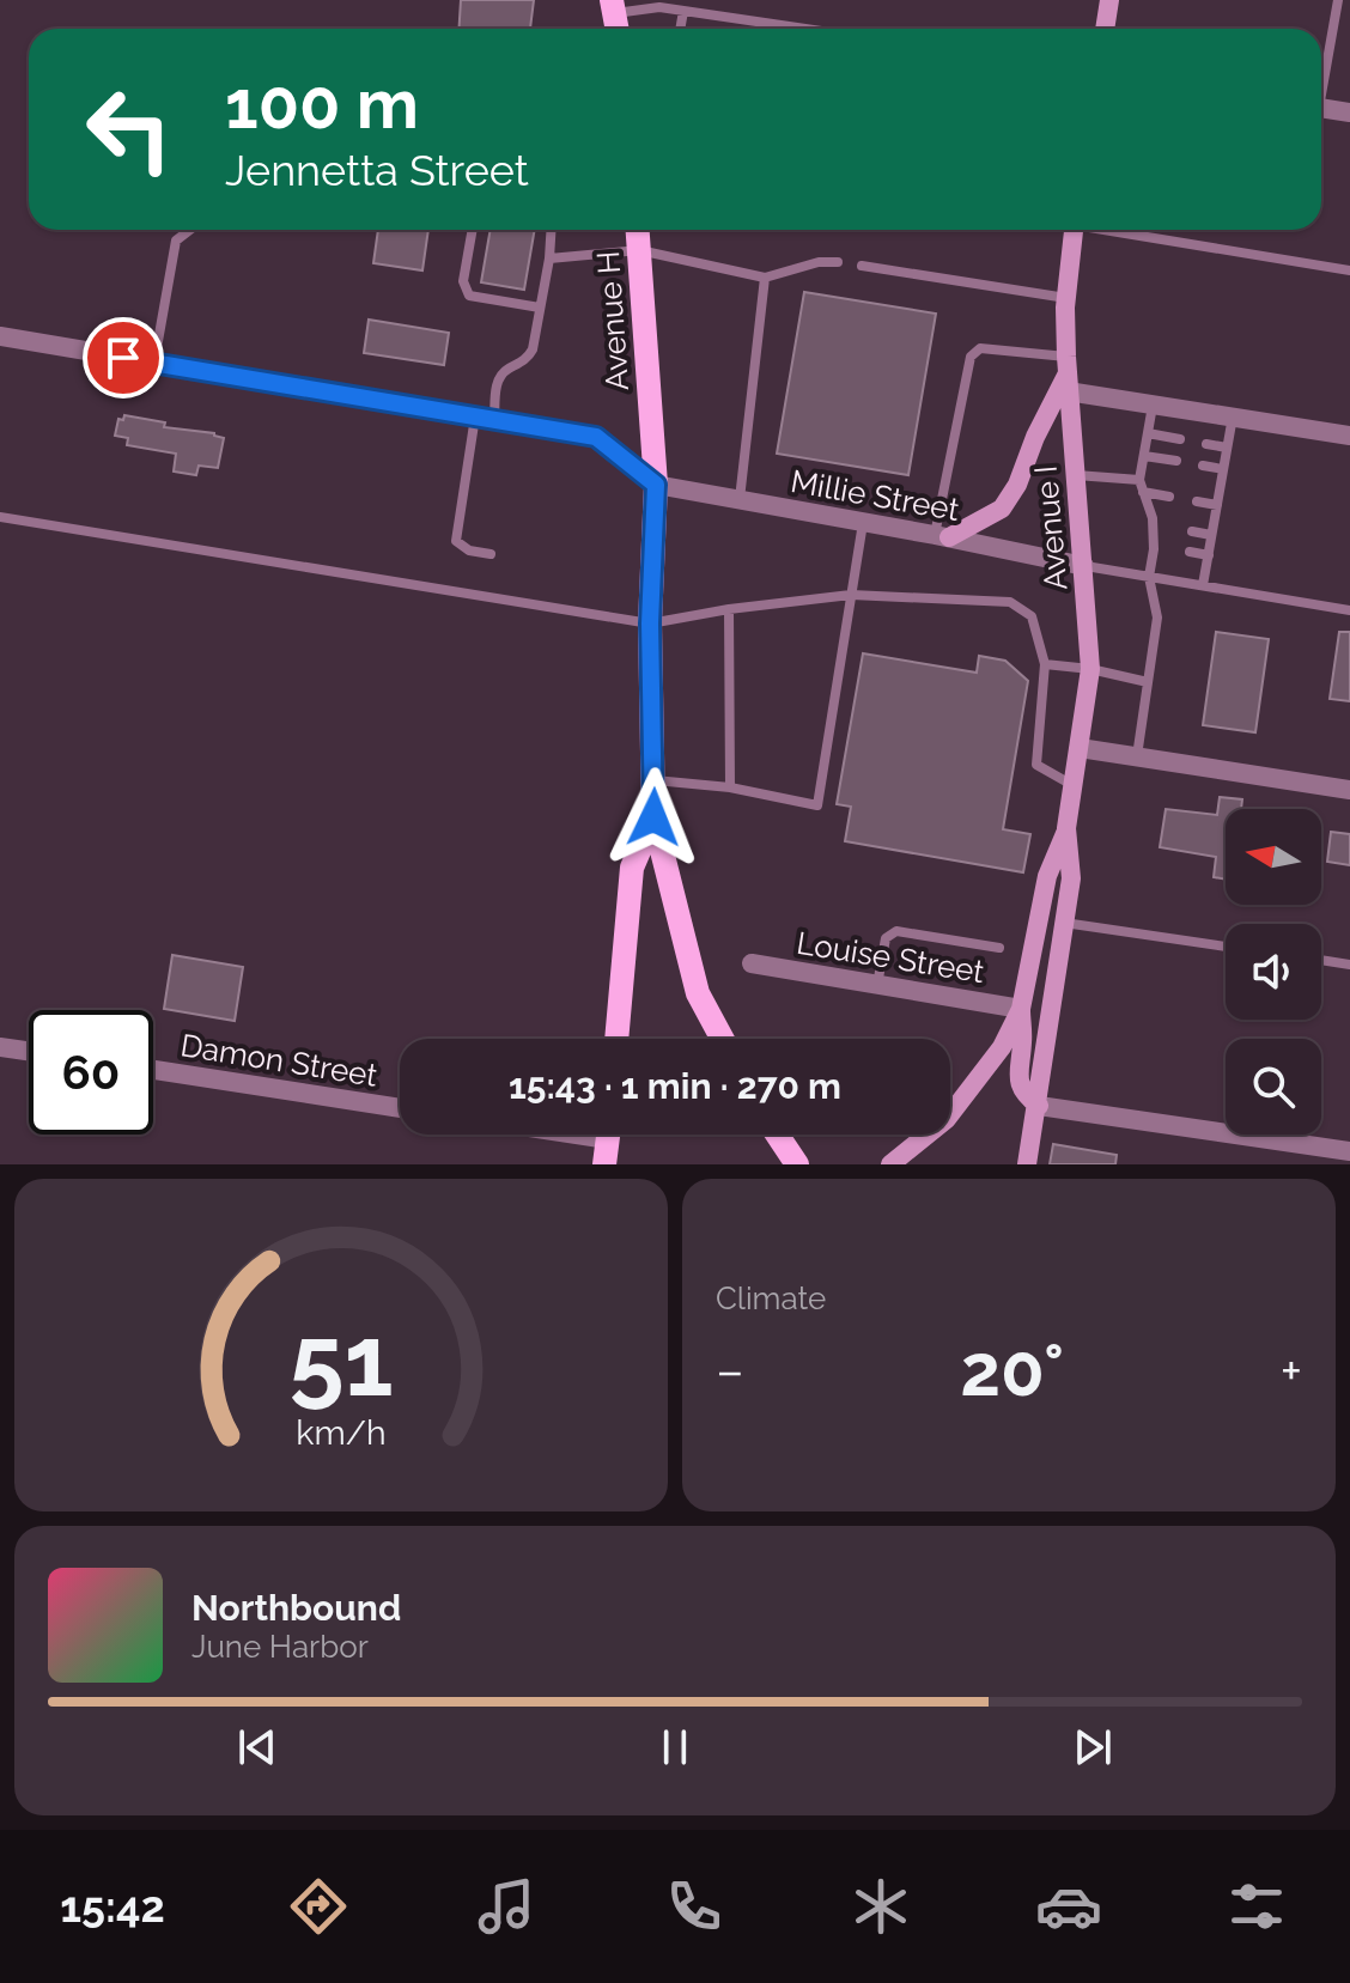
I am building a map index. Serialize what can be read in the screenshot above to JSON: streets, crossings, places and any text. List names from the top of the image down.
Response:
{
  "streets": {
    "main road": ["Avenue H", "Avenue I"],
    "street": ["Millie Street", "Louise Street", "Damon Street"]
  },
  "crossings": [
    ["Avenue H", "Millie Street"],
    ["Millie Street", "Avenue I"],
    ["Avenue I", "Louise Street"]
  ],
  "north": "left",
  "page": {
    "turn": ["100 m", "Jennetta Street"],
    "limit": "60",
    "trip": "15:43 · 1 min · 270 m",
    "tile": "Climate",
    "heat": ["−", "20°", "+"],
    "song": ["Northbound", "June Harbor"],
    "tabs": "15:42",
    "gauge": ["51", "km/h"]
  }
}
